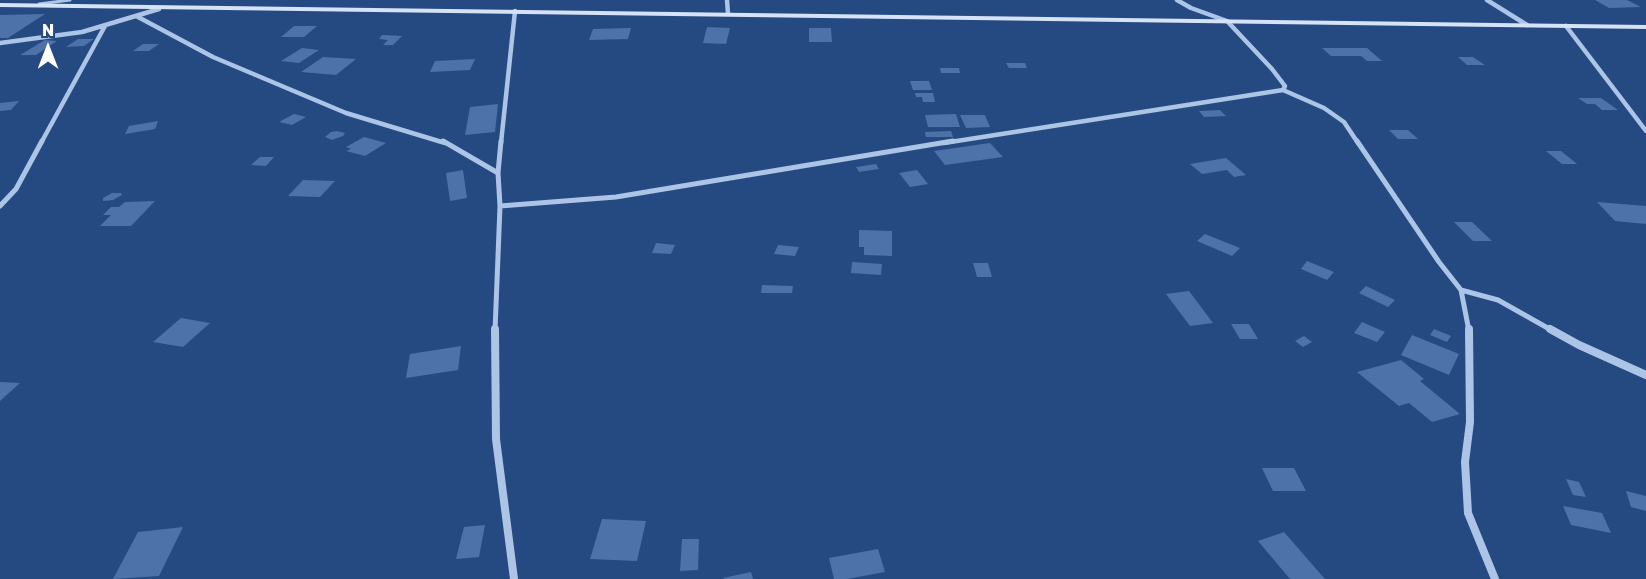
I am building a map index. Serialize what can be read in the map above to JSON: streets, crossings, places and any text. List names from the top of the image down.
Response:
{
  "north": "top"
}
